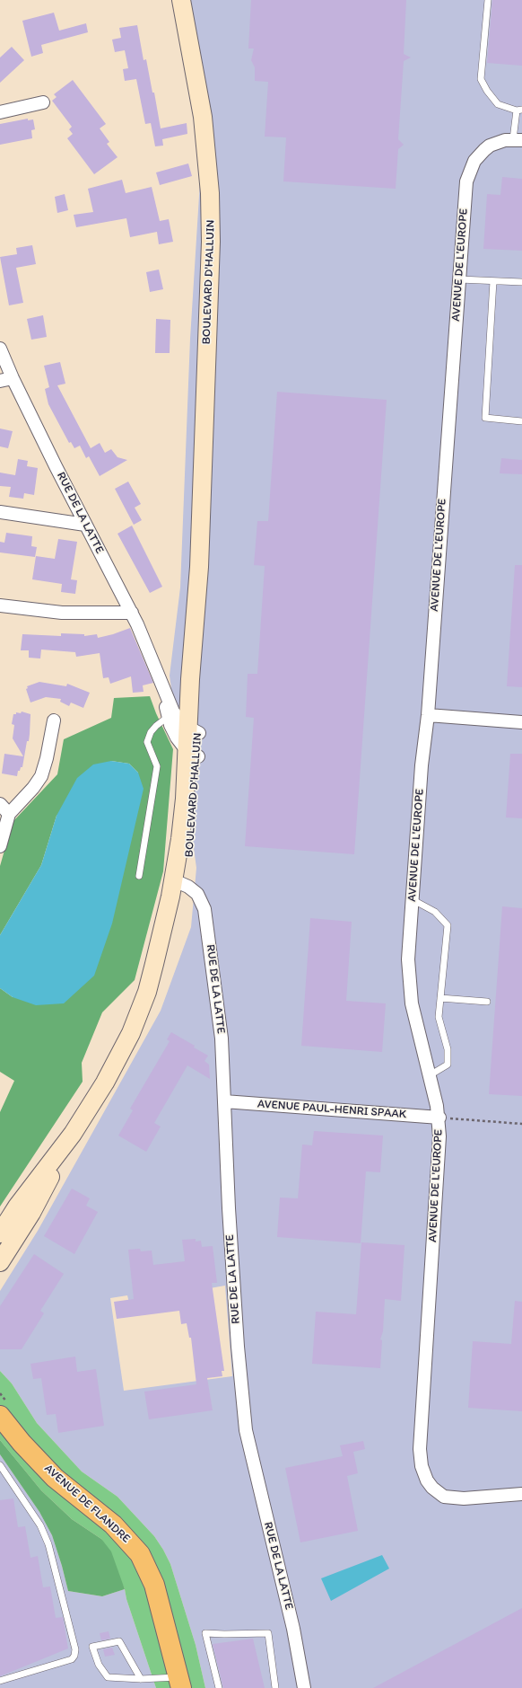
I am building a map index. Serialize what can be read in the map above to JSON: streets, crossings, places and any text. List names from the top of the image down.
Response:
{
  "streets": {
    "main road": ["BOULEVARD D'HALLUIN", "AVENUE DE FLANDRE"],
    "street": ["AVENUE DE L'EUROPE", "RUE DE LA LATTE", "AVENUE PAUL-HENRI SPAAK"]
  },
  "crossings": [
    ["AVENUE DE L'EUROPE", "AVENUE PAUL-HENRI SPAAK"],
    ["BOULEVARD D'HALLUIN", "RUE DE LA LATTE"],
    ["RUE DE LA LATTE", "AVENUE PAUL-HENRI SPAAK"]
  ]
}
